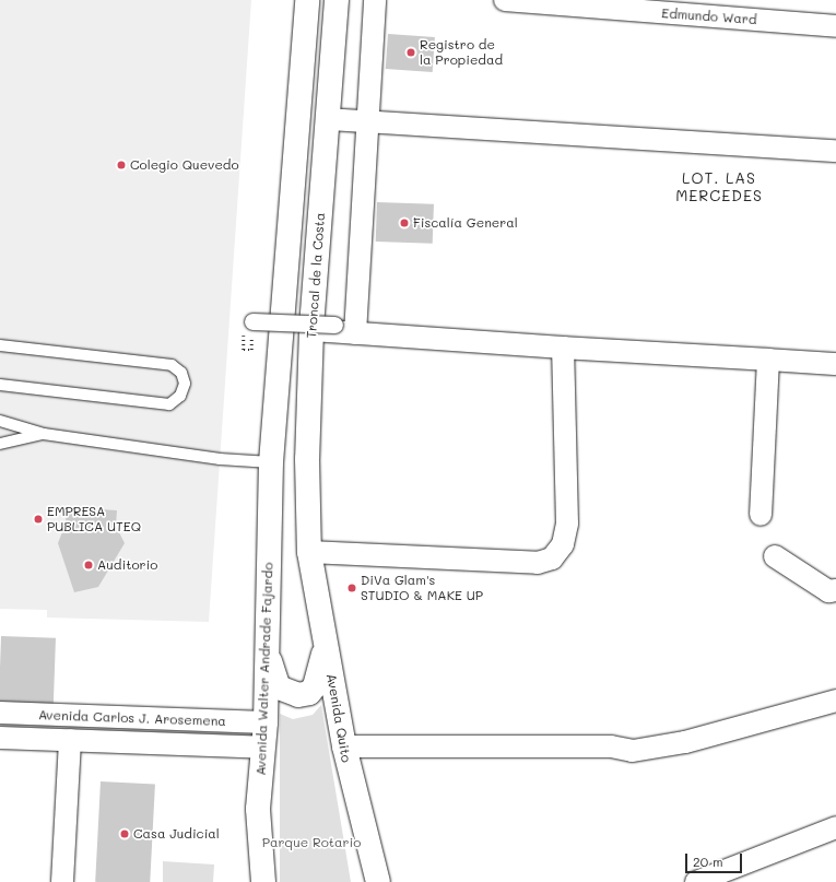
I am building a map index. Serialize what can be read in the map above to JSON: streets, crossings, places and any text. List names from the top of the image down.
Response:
{
  "streets": {
    "highway": ["Troncal de la Costa", "Avenida Walter Andrade Fajardo", "Avenida Quito"],
    "street": ["Edmundo Ward", "Avenida Carlos J. Arosemena"]
  },
  "crossings": [
    ["Troncal de la Costa", "Avenida Quito"],
    ["Avenida Walter Andrade Fajardo", "Avenida Carlos J. Arosemena"]
  ],
  "districts": ["LOT. LAS MERCEDES"],
  "parks": ["Parque Rotario"],
  "places": [
    "Registro de la Propiedad",
    "Colegio Quevedo",
    "Fiscalía General",
    "EMPRESA PUBLICA UTEQ",
    "Auditorio",
    "DiVa Glam's STUDIO & MAKE UP",
    "Casa Judicial"
  ],
  "scale_bar": "20 m"
}
